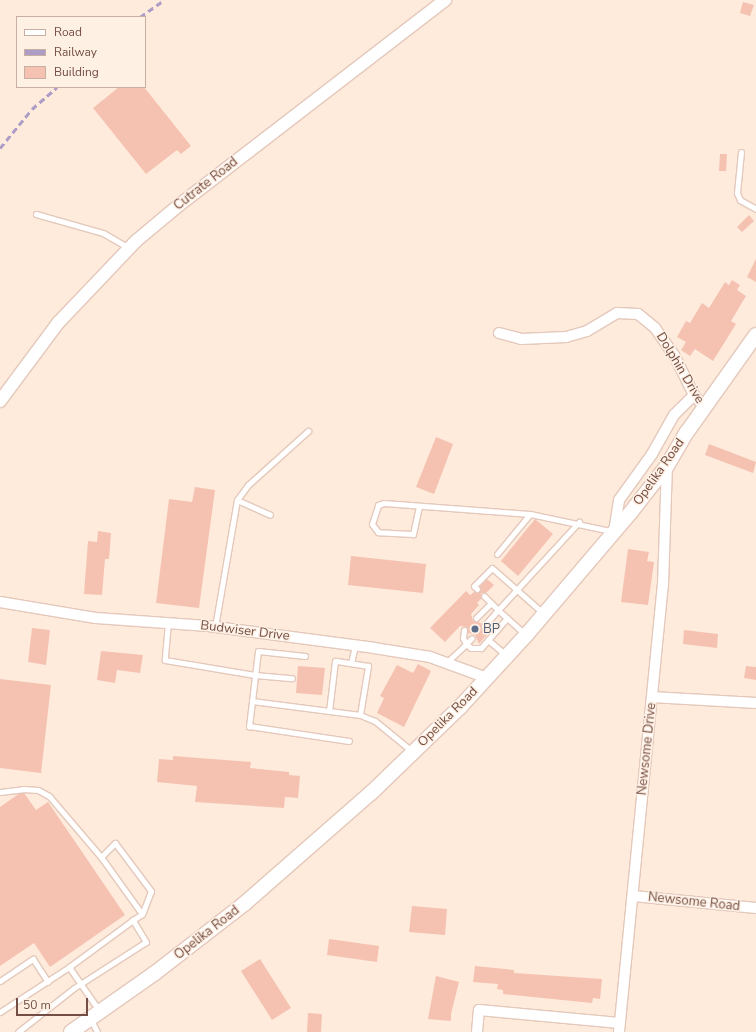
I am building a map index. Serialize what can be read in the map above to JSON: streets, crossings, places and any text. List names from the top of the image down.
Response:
{
  "streets": {
    "main road": ["Opelika Road"],
    "street": [
      "Cutrate Road",
      "Dolphin Drive",
      "Budwiser Drive",
      "Newsome Drive",
      "Newsome Road"
    ]
  },
  "crossings": [
    ["Dolphin Drive", "Opelika Road"],
    ["Opelika Road", "Budwiser Drive"],
    ["Opelika Road", "Newsome Drive"],
    ["Newsome Drive", "Newsome Road"]
  ],
  "places": ["BP"],
  "legend": ["Road", "Railway", "Building"],
  "scale_bar": "50 m"
}
